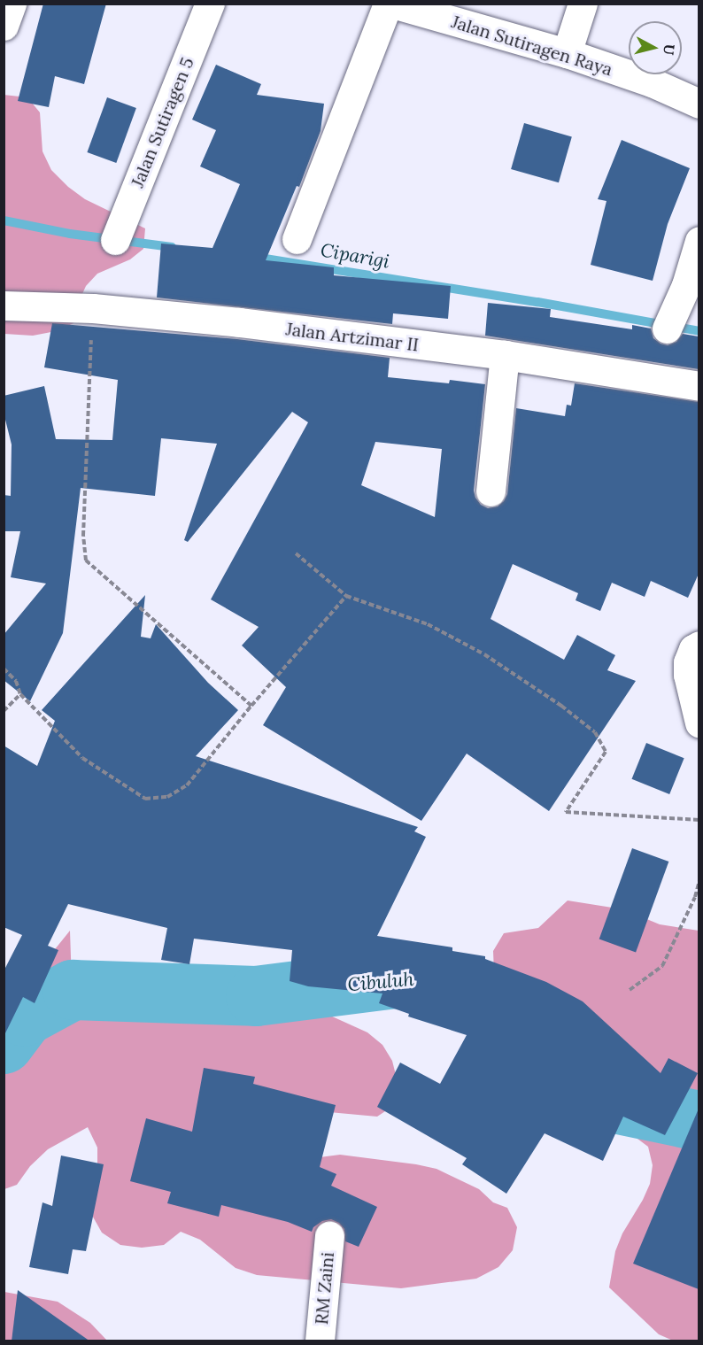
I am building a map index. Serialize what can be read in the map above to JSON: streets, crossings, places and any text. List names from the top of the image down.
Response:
{
  "streets": {
    "street": [
      "Jalan Sutiragen Raya",
      "Jalan Sutiragen 5",
      "Jalan Artzimar II",
      "RM Zaini"
    ]
  },
  "water": ["Ciparigi", "Cibuluh"],
  "north": "right"
}
